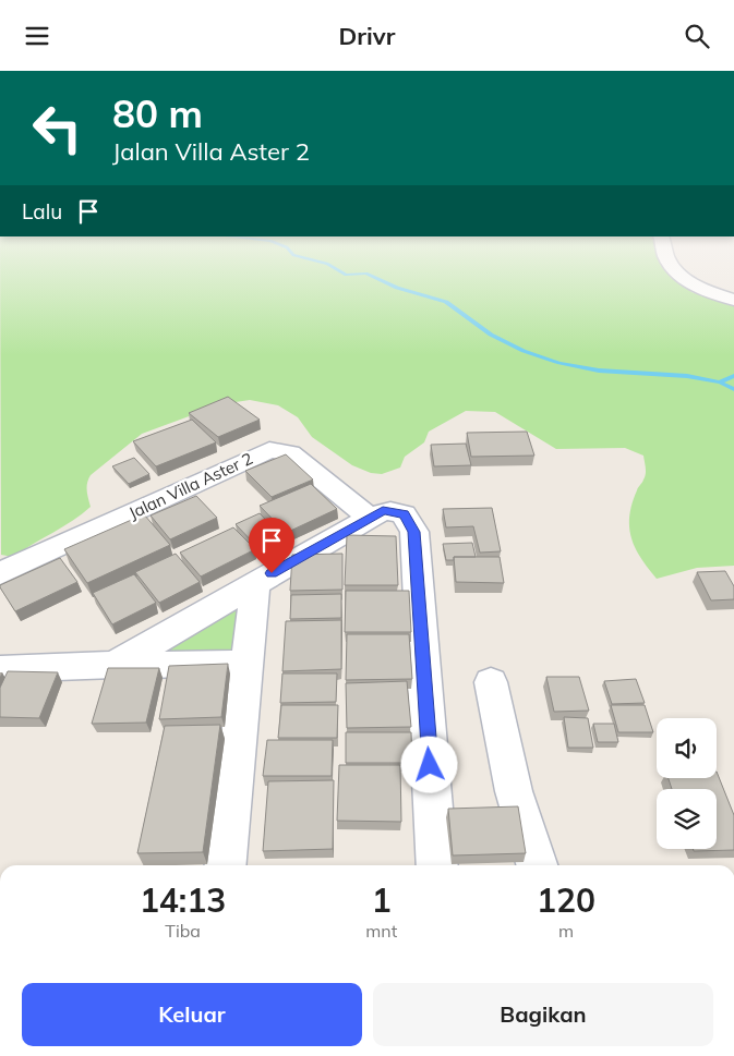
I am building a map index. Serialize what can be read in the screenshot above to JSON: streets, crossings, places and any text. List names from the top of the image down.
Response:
{
  "streets": {
    "street": ["Jalan Villa Aster 2"]
  },
  "page": {
    "header": "Drivr",
    "turn": ["80 m", "Jalan Villa Aster 2"],
    "then": "Lalu",
    "eta": [
      "14:13",
      "Tiba",
      "1",
      "mnt",
      "120",
      "m"
    ],
    "buttons": ["Keluar", "Bagikan"]
  }
}
